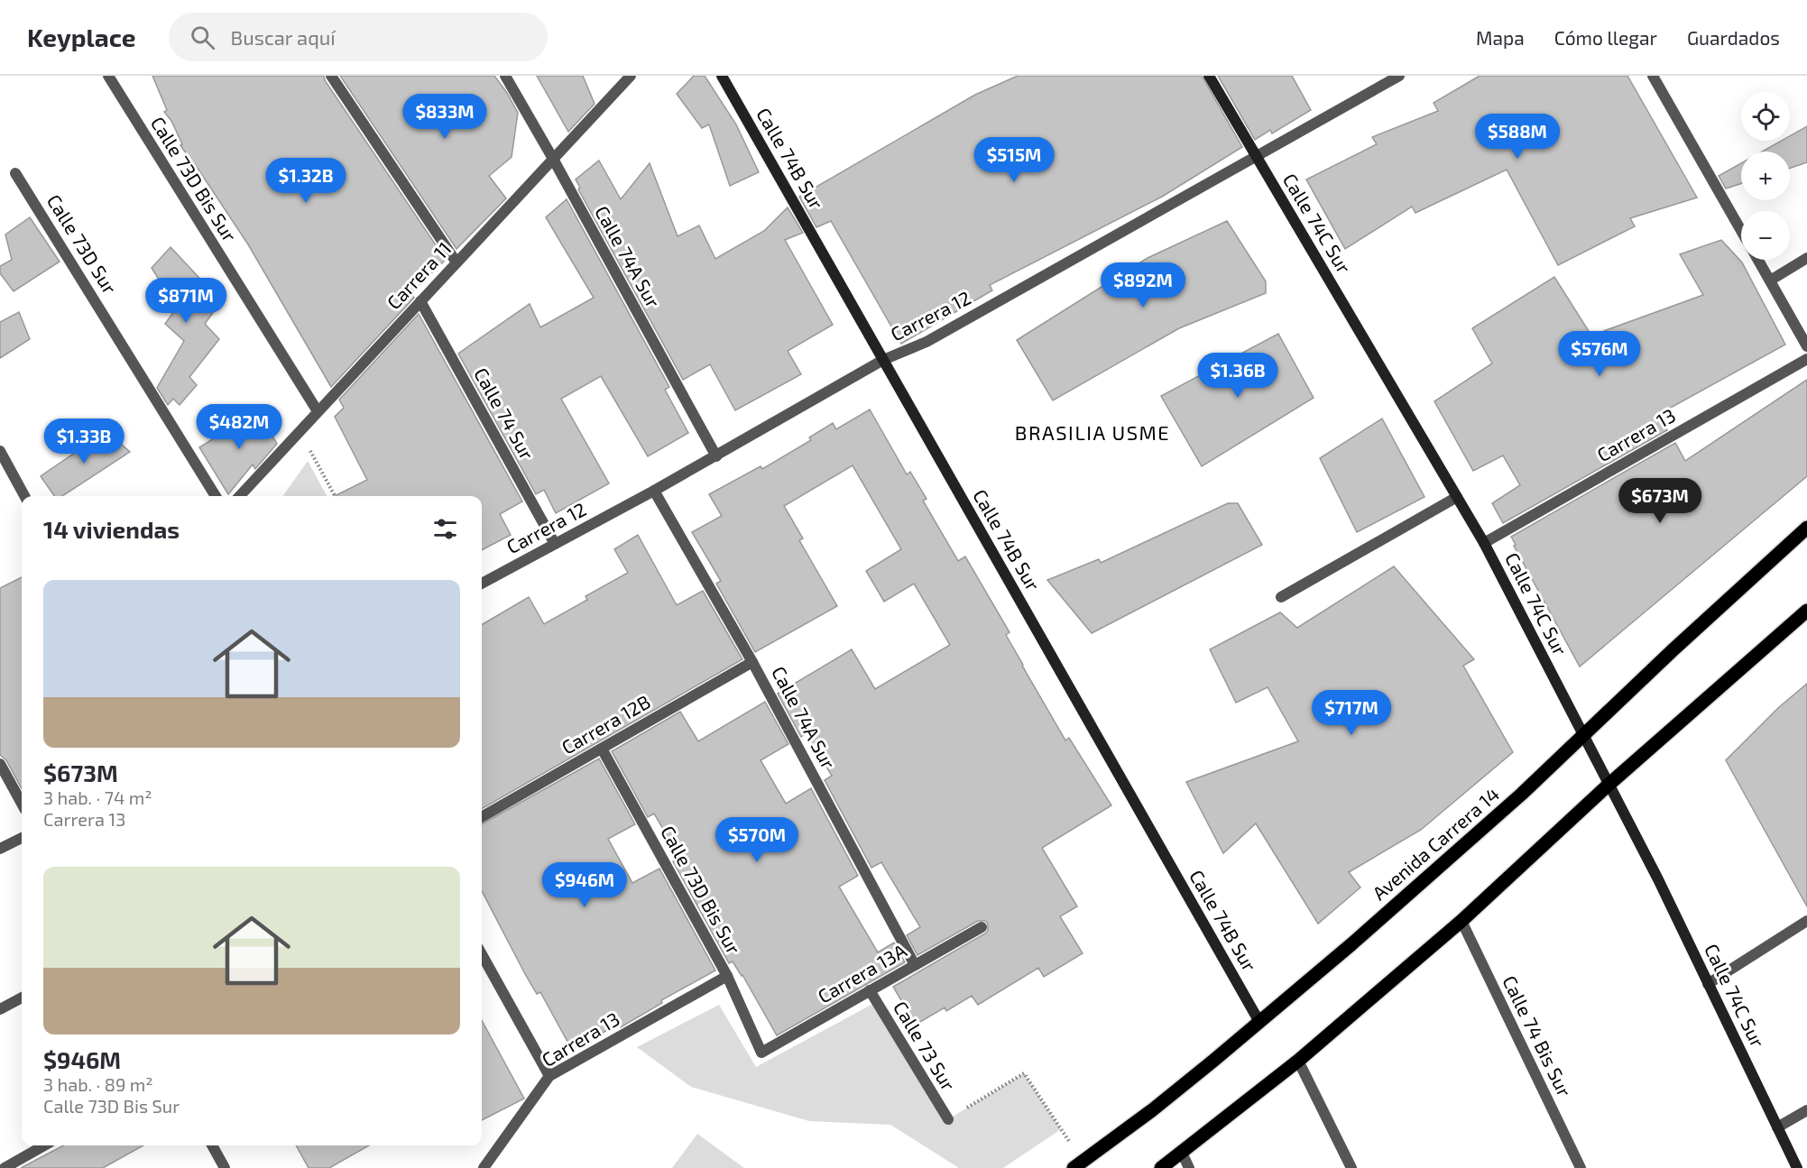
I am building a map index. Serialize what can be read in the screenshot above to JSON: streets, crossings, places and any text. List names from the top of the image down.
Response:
{
  "streets": {
    "main road": ["Avenida Carrera 14"],
    "street": [
      "Calle 74B Sur",
      "Calle 73D Bis Sur",
      "Calle 74C Sur",
      "Calle 73D Sur",
      "Calle 74A Sur",
      "Carrera 11",
      "Carrera 12",
      "Calle 74 Sur",
      "Carrera 13",
      "Carrera 12B",
      "Carrera 13A",
      "Calle 74 Bis Sur",
      "Calle 73 Sur"
    ]
  },
  "crossings": [
    ["Calle 74B Sur", "Carrera 12"],
    ["Calle 74B Sur", "Avenida Carrera 14"],
    ["Calle 73D Bis Sur", "Carrera 11"],
    ["Calle 73D Bis Sur", "Carrera 13"],
    ["Calle 73D Bis Sur", "Carrera 12B"],
    ["Calle 73D Bis Sur", "Carrera 13A"],
    ["Calle 74C Sur", "Carrera 12"],
    ["Calle 74C Sur", "Carrera 13"],
    ["Calle 74C Sur", "Avenida Carrera 14"],
    ["Calle 74A Sur", "Carrera 11"],
    ["Calle 74A Sur", "Carrera 12"],
    ["Calle 74A Sur", "Carrera 12B"],
    ["Calle 74A Sur", "Carrera 13A"],
    ["Carrera 11", "Calle 74 Sur"],
    ["Carrera 12", "Calle 74 Sur"],
    ["Carrera 13A", "Calle 73 Sur"]
  ],
  "districts": ["BRASILIA USME"],
  "page": {
    "header": "Keyplace",
    "search": "Buscar aquí",
    "nav": ["Mapa", "Cómo llegar", "Guardados"],
    "map_buttons": ["+", "−"],
    "price": [
      "$833M",
      "$588M",
      "$515M",
      "$1.32B",
      "$892M",
      "$871M",
      "$576M",
      "$1.36B",
      "$482M",
      "$1.33B",
      "$673M",
      "$717M",
      "$570M",
      "$946M"
    ],
    "heading": "14 viviendas",
    "list": [
      {
        "name": "$673M",
        "note": "3 hab. · 74 m² · Carrera 13"
      },
      {
        "name": "$946M",
        "note": "3 hab. · 89 m² · Calle 73D Bis Sur"
      }
    ]
  }
}
